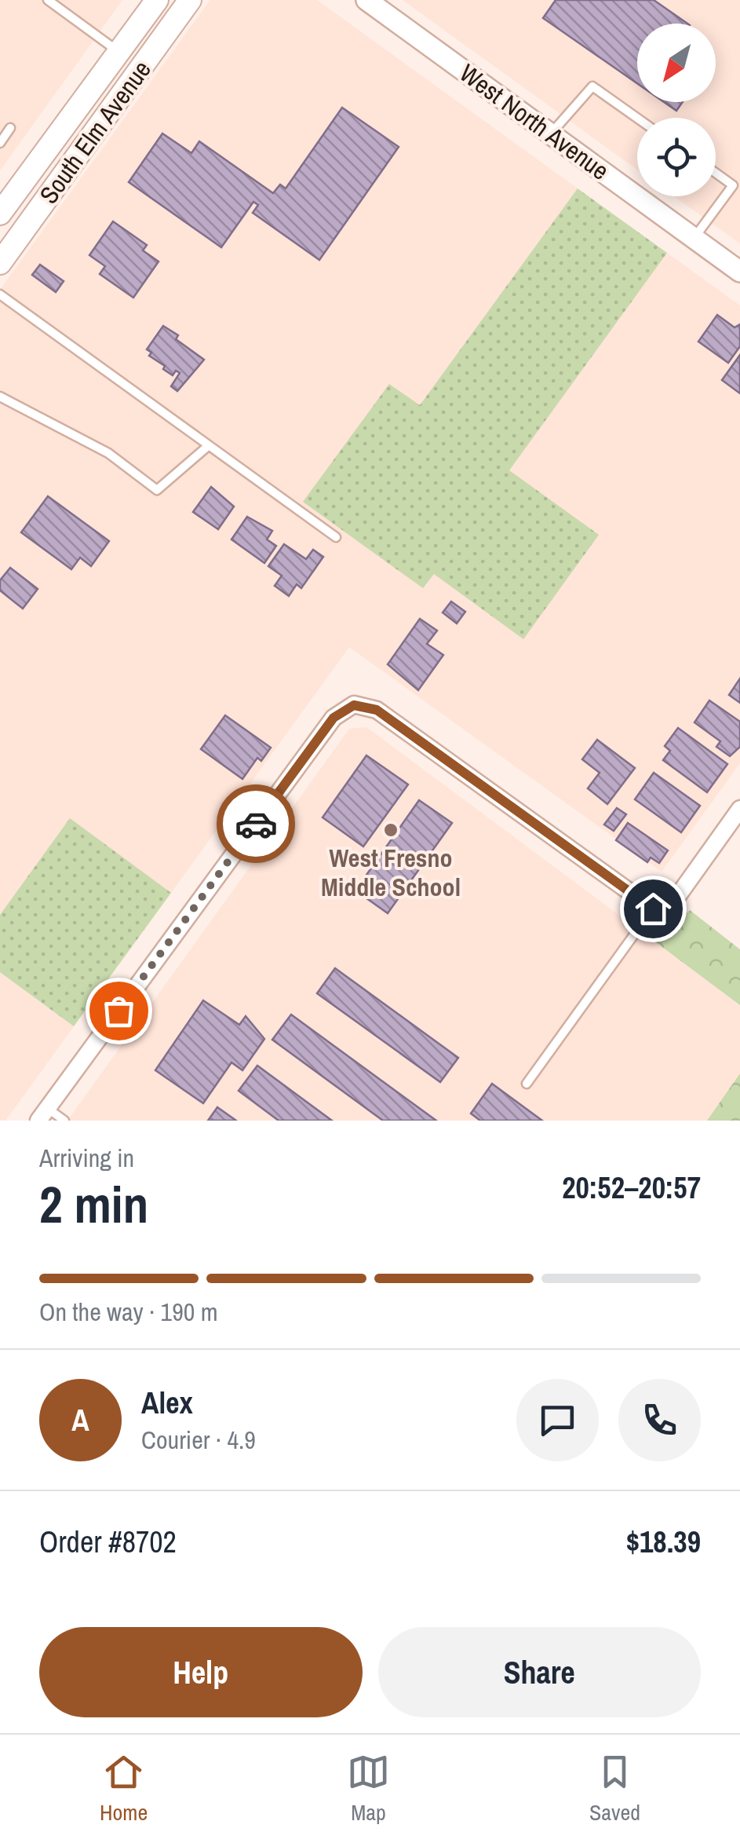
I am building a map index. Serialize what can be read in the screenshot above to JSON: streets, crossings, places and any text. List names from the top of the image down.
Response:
{
  "streets": {
    "main road": ["South Elm Avenue"],
    "street": ["West North Avenue"]
  },
  "places": ["West Fresno Middle School"],
  "north": "bottom left",
  "page": {
    "heading": ["2 min", "Arriving in", "20:52–20:57"],
    "panel": [
      "Alex",
      "Courier · 4.9",
      "Order #8702",
      "$18.39"
    ],
    "bar": "On the way · 190 m",
    "round": "A",
    "buttons": ["Help", "Share"],
    "tabs": ["Home", "Map", "Saved"]
  }
}
